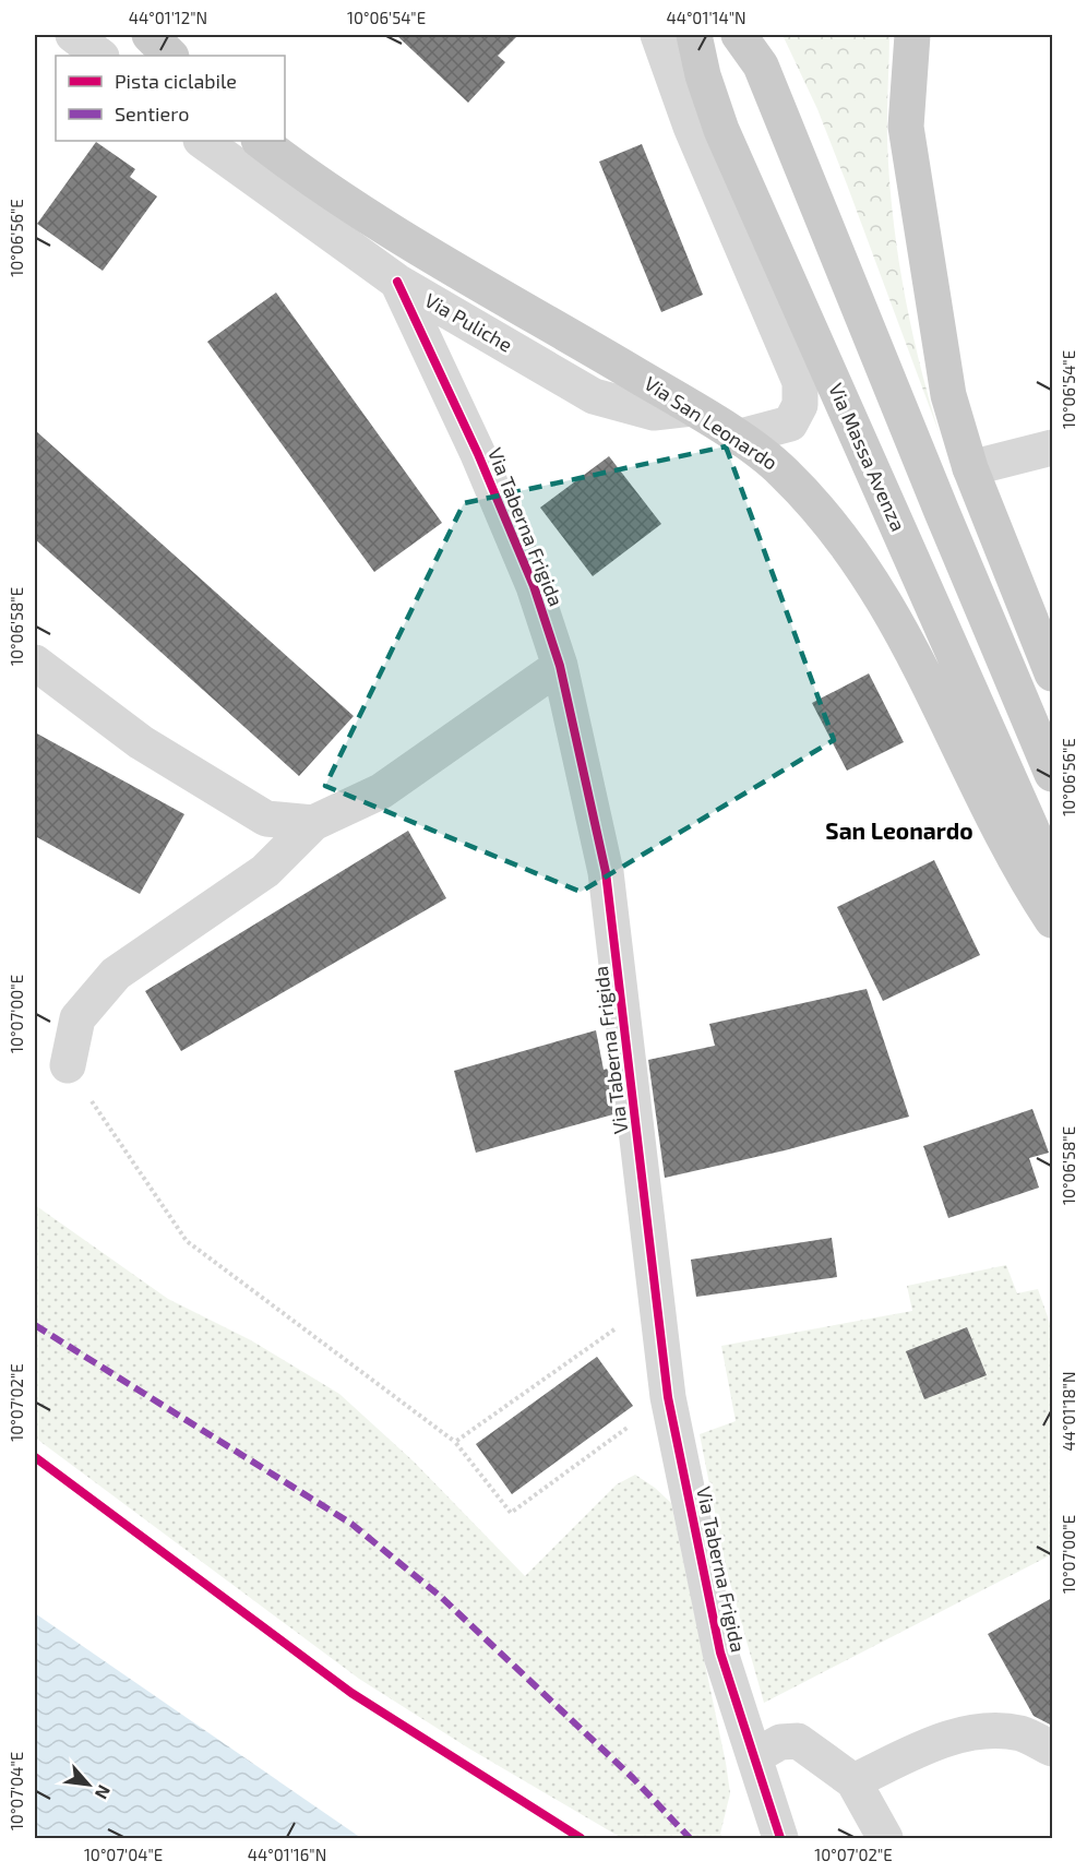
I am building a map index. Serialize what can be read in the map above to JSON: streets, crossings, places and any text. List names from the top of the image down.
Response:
{
  "streets": {
    "main road": ["Via San Leonardo", "Via Massa Avenza"],
    "street": ["Via Puliche", "Via Taberna Frigida"]
  },
  "crossings": [
    ["Via Puliche", "Via San Leonardo"],
    ["Via Puliche", "Via Taberna Frigida"]
  ],
  "districts": ["San Leonardo"],
  "legend": ["Pista ciclabile", "Sentiero"],
  "north": "bottom right",
  "coordinates": [
    "44°01'12\"N",
    "10°06'54\"E",
    "44°01'14\"N",
    "10°06'56\"E",
    "10°06'58\"E",
    "10°07'00\"E",
    "10°07'02\"E",
    "44°01'18\"N",
    "10°07'04\"E",
    "44°01'16\"N"
  ]
}
